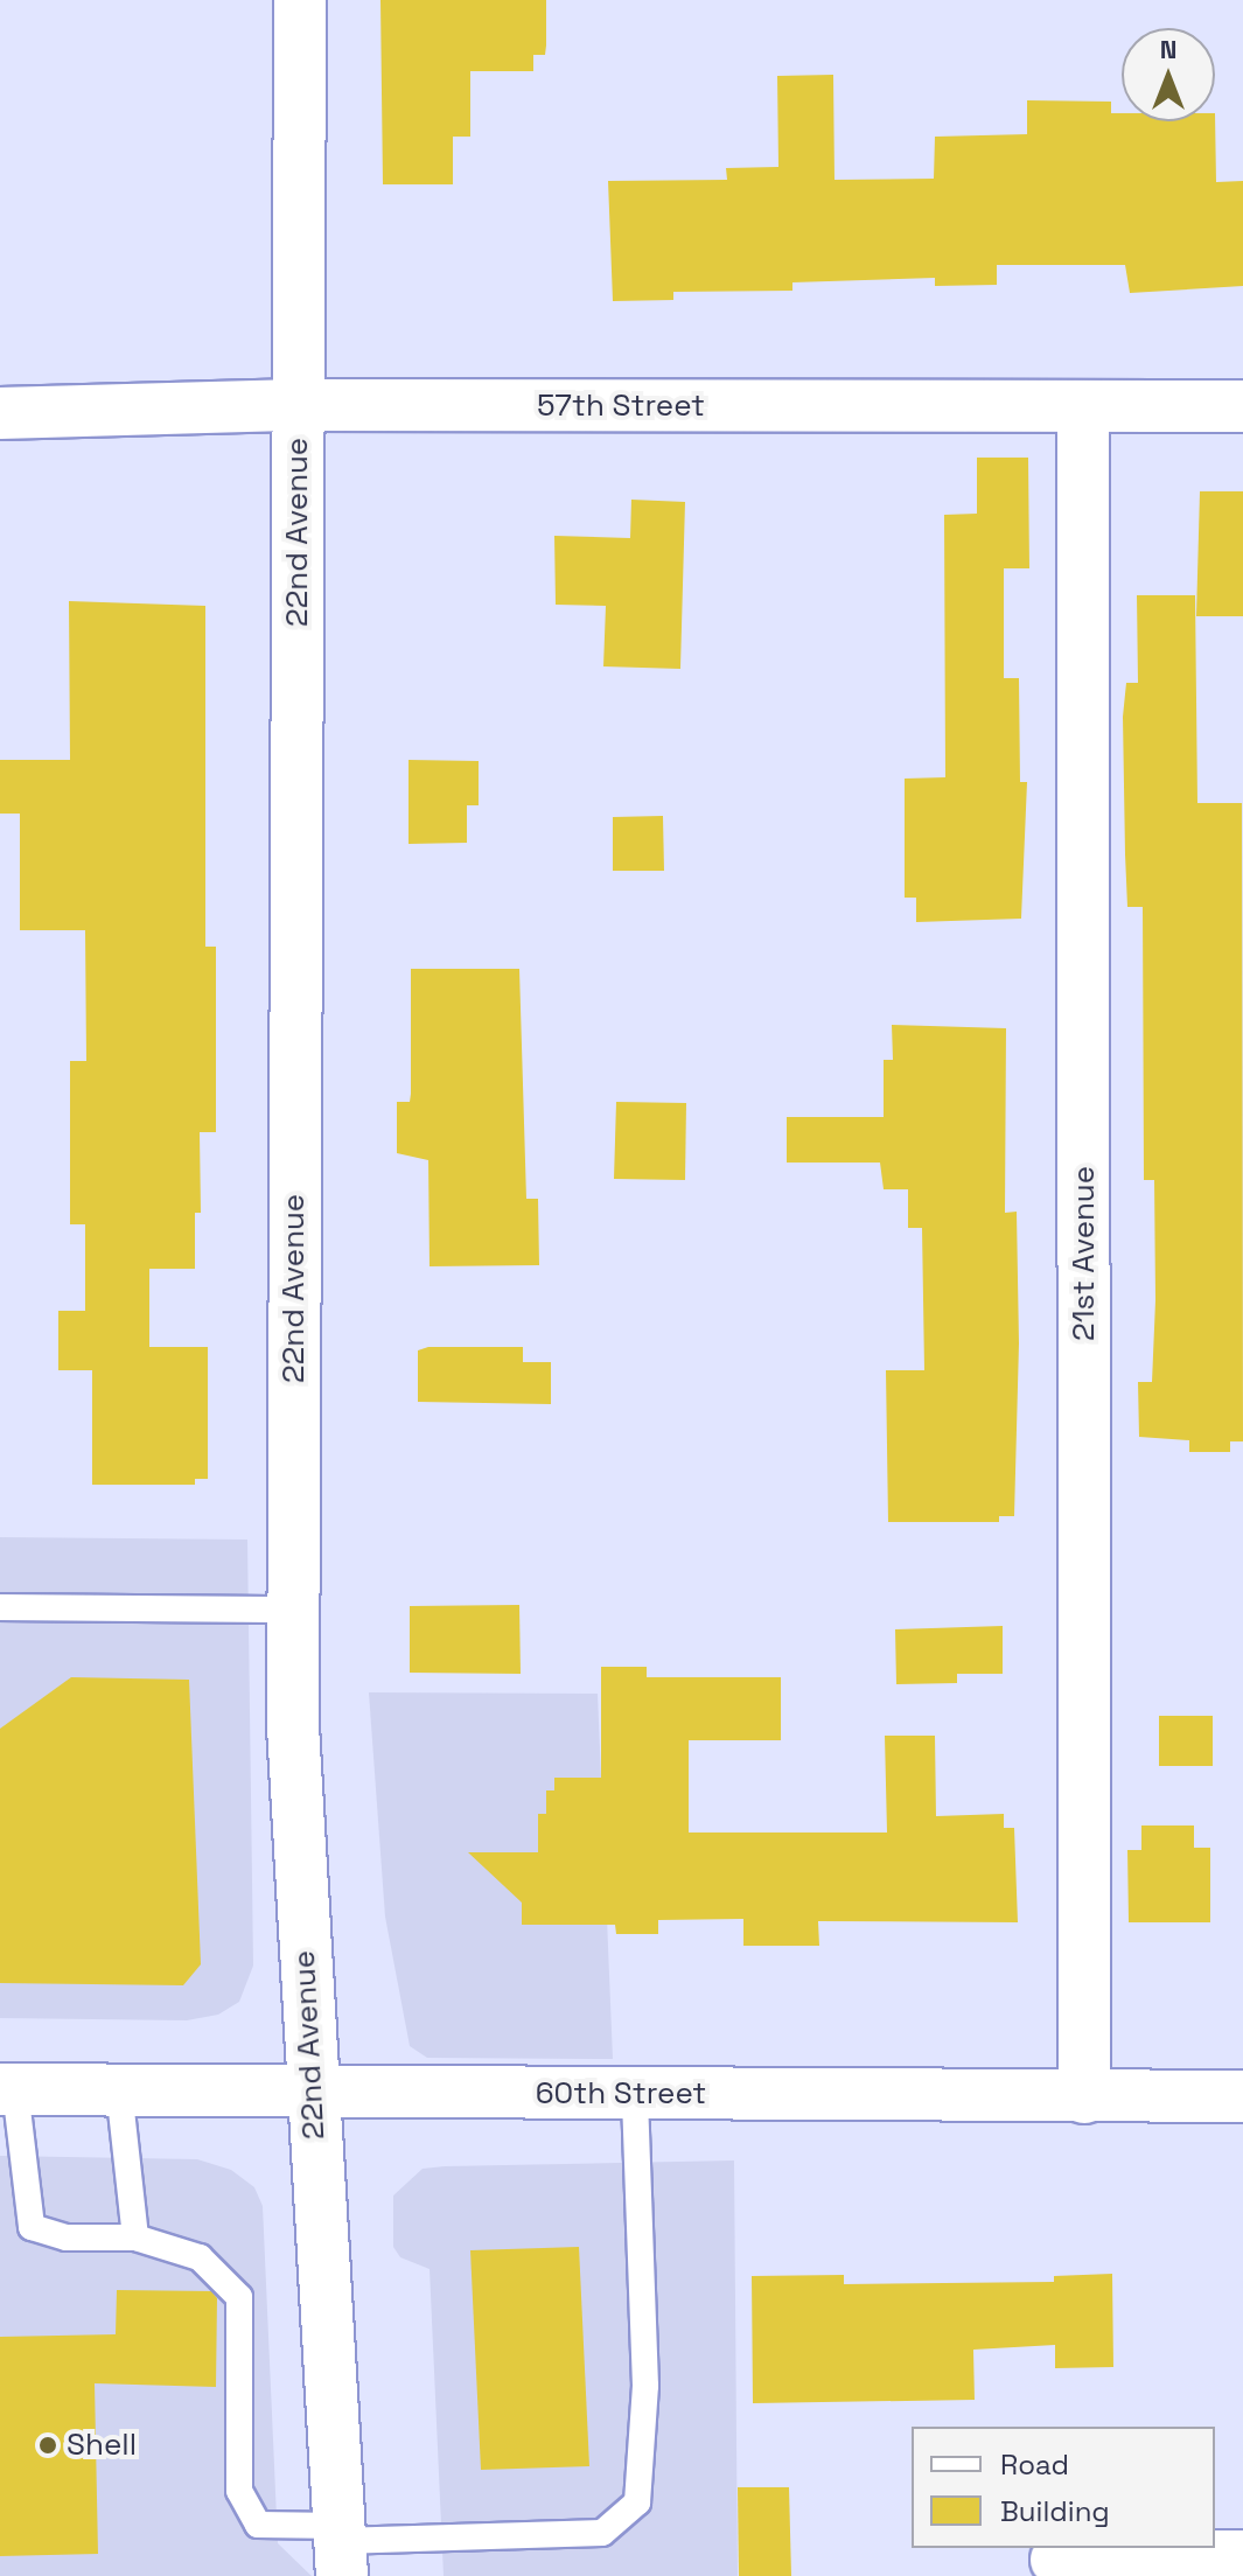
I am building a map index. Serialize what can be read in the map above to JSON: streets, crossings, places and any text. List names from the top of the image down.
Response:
{
  "streets": {
    "street": [
      "57th Street",
      "22nd Avenue",
      "21st Avenue",
      "60th Street"
    ]
  },
  "crossings": [
    ["57th Street", "22nd Avenue"],
    ["57th Street", "21st Avenue"],
    ["22nd Avenue", "60th Street"],
    ["21st Avenue", "60th Street"]
  ],
  "places": ["Shell"],
  "legend": ["Road", "Building"],
  "north": "top"
}
